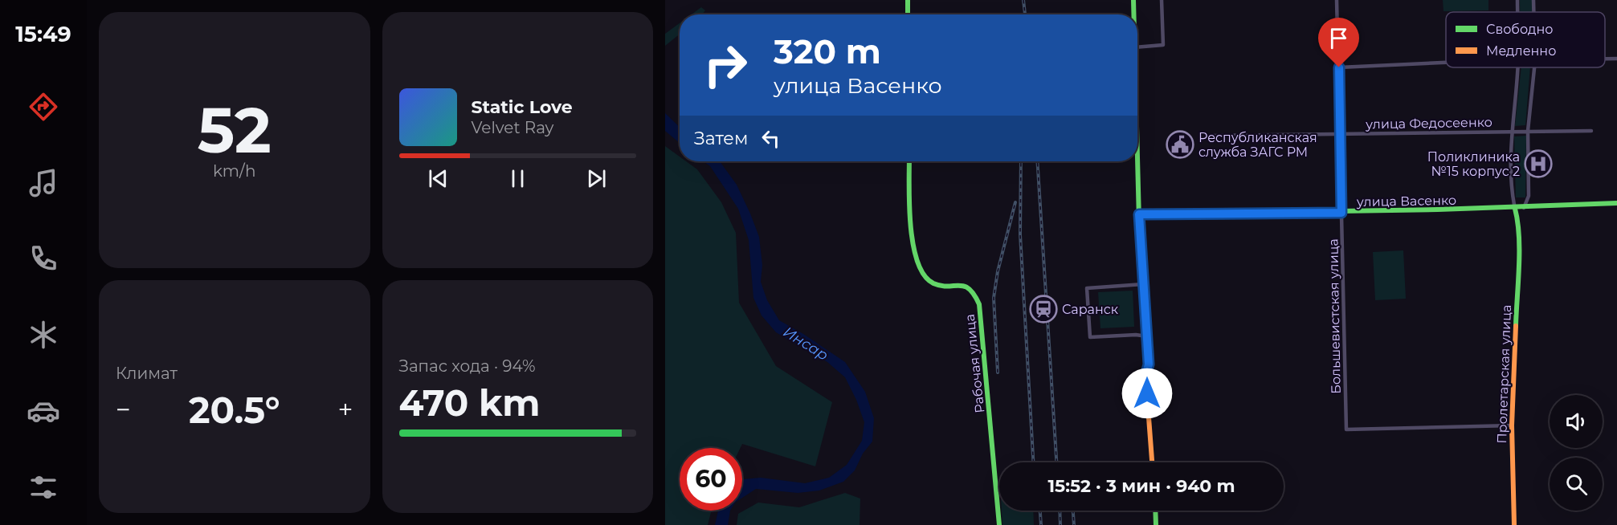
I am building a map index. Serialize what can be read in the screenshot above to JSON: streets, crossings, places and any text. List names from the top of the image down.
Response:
{
  "streets": {
    "main road": ["улица Васенко", "Рабочая улица", "Пролетарская улица"],
    "street": ["улица Федосеенко", "Большевистская улица"]
  },
  "crossings": [
    ["улица Федосеенко", "Большевистская улица"],
    ["улица Федосеенко", "Пролетарская улица"],
    ["улица Васенко", "Большевистская улица"],
    ["улица Васенко", "Пролетарская улица"],
    ["Большевистская улица", "Пролетарская улица"]
  ],
  "water": ["Инсар"],
  "places": {
    "public building": ["Республиканская служба ЗАГС РМ"],
    "hospital": ["Поликлиника №15 корпус 2"],
    "station": ["Саранск"]
  },
  "legend": ["Свободно", "Медленно"],
  "page": {
    "tabs": "15:49",
    "tile": [
      ["52", "km/h"],
      "Климат",
      ["Запас хода · 94%", "470 km"]
    ],
    "turn": ["320 m", "улица Васенко"],
    "song": ["Static Love", "Velvet Ray"],
    "then": "Затем",
    "heat": ["−", "20.5°", "+"],
    "limit": "60",
    "trip": "15:52 · 3 мин · 940 m"
  }
}
